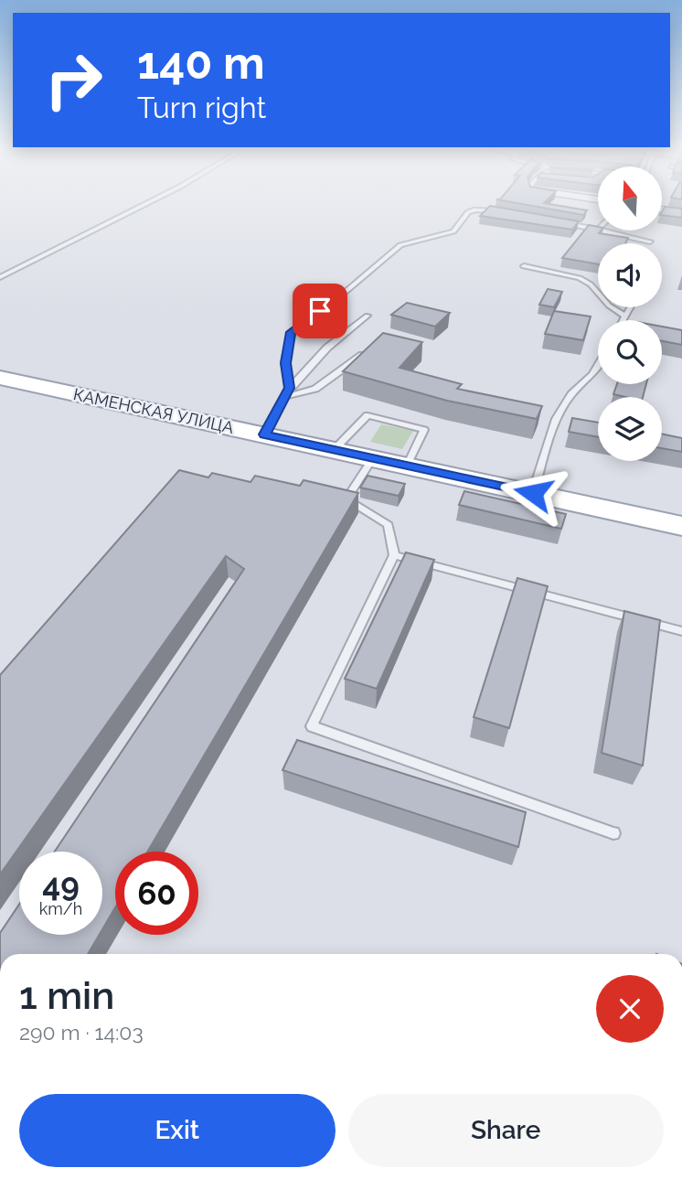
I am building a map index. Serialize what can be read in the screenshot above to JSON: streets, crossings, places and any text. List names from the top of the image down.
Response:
{
  "streets": {
    "main road": ["КАМЕНСКАЯ УЛИЦА"]
  },
  "north": "top",
  "page": {
    "turn": ["140 m", "Turn right"],
    "speed": "49 km/h",
    "limit": "60",
    "heading": ["1 min", "290 m · 14:03"],
    "buttons": ["Exit", "Share"]
  }
}
